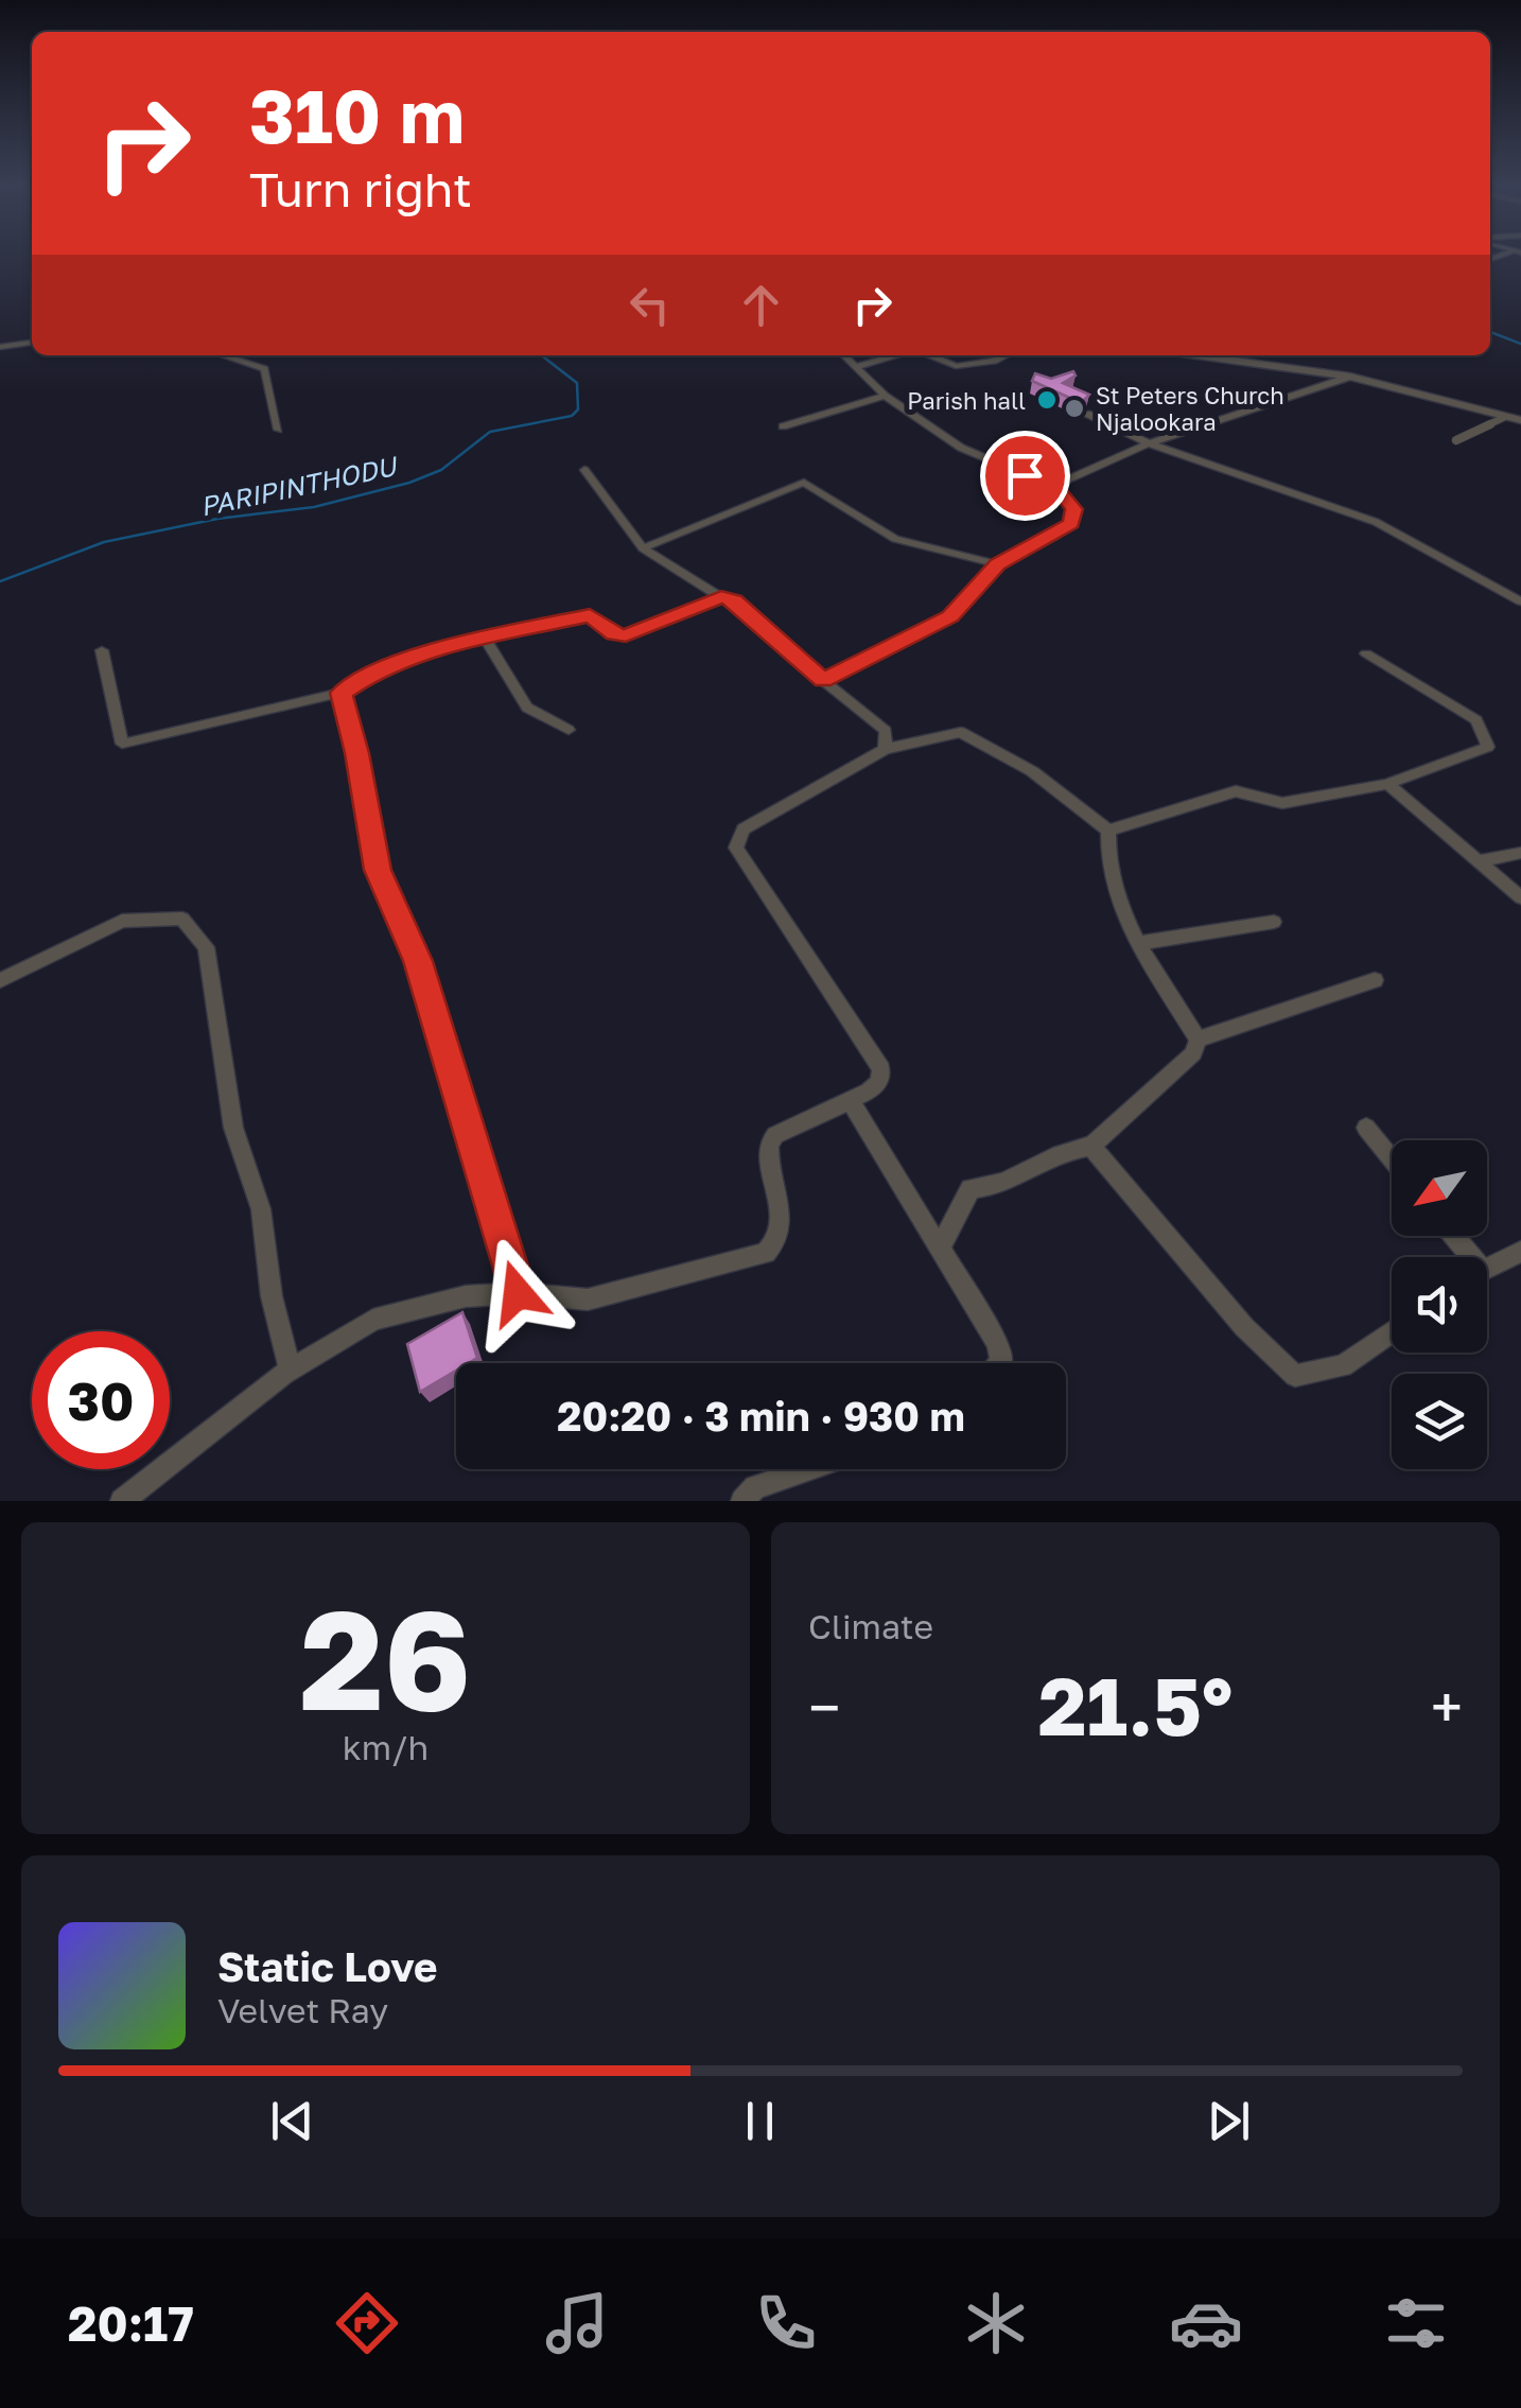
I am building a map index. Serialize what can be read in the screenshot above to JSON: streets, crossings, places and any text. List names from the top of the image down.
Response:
{
  "water": ["PARIPINTHODU"],
  "places": ["Parish hall", "St Peters Church Njalookara"],
  "north": "bottom left",
  "page": {
    "turn": ["310 m", "Turn right"],
    "limit": "30",
    "trip": "20:20 · 3 min · 930 m",
    "tile": [
      ["26", "km/h"],
      "Climate"
    ],
    "heat": ["−", "21.5°", "+"],
    "song": ["Static Love", "Velvet Ray"],
    "tabs": "20:17"
  }
}
